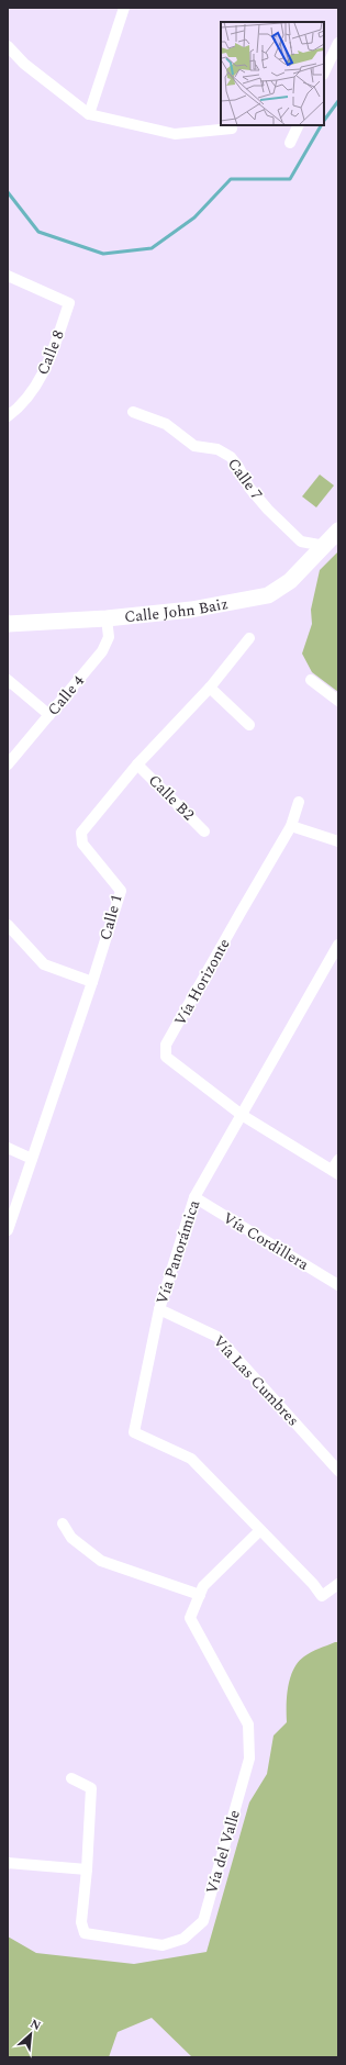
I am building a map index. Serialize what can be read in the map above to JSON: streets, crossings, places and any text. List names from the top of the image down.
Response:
{
  "streets": {
    "street": [
      "Calle 8",
      "Calle 7",
      "Calle John Baiz",
      "Calle 4",
      "Calle B2",
      "Calle 1",
      "Vía Horizonte",
      "Vía Cordillera",
      "Vía Panorámica",
      "Vía Las Cumbres",
      "Vía del Valle"
    ]
  },
  "crossings": [
    ["Calle 7", "Calle John Baiz"],
    ["Calle John Baiz", "Calle 4"],
    ["Calle B2", "Calle 1"],
    ["Vía Horizonte", "Vía Panorámica"],
    ["Vía Cordillera", "Vía Panorámica"],
    ["Vía Panorámica", "Vía Las Cumbres"],
    ["Vía Panorámica", "Vía del Valle"]
  ],
  "north": "top right"
}
